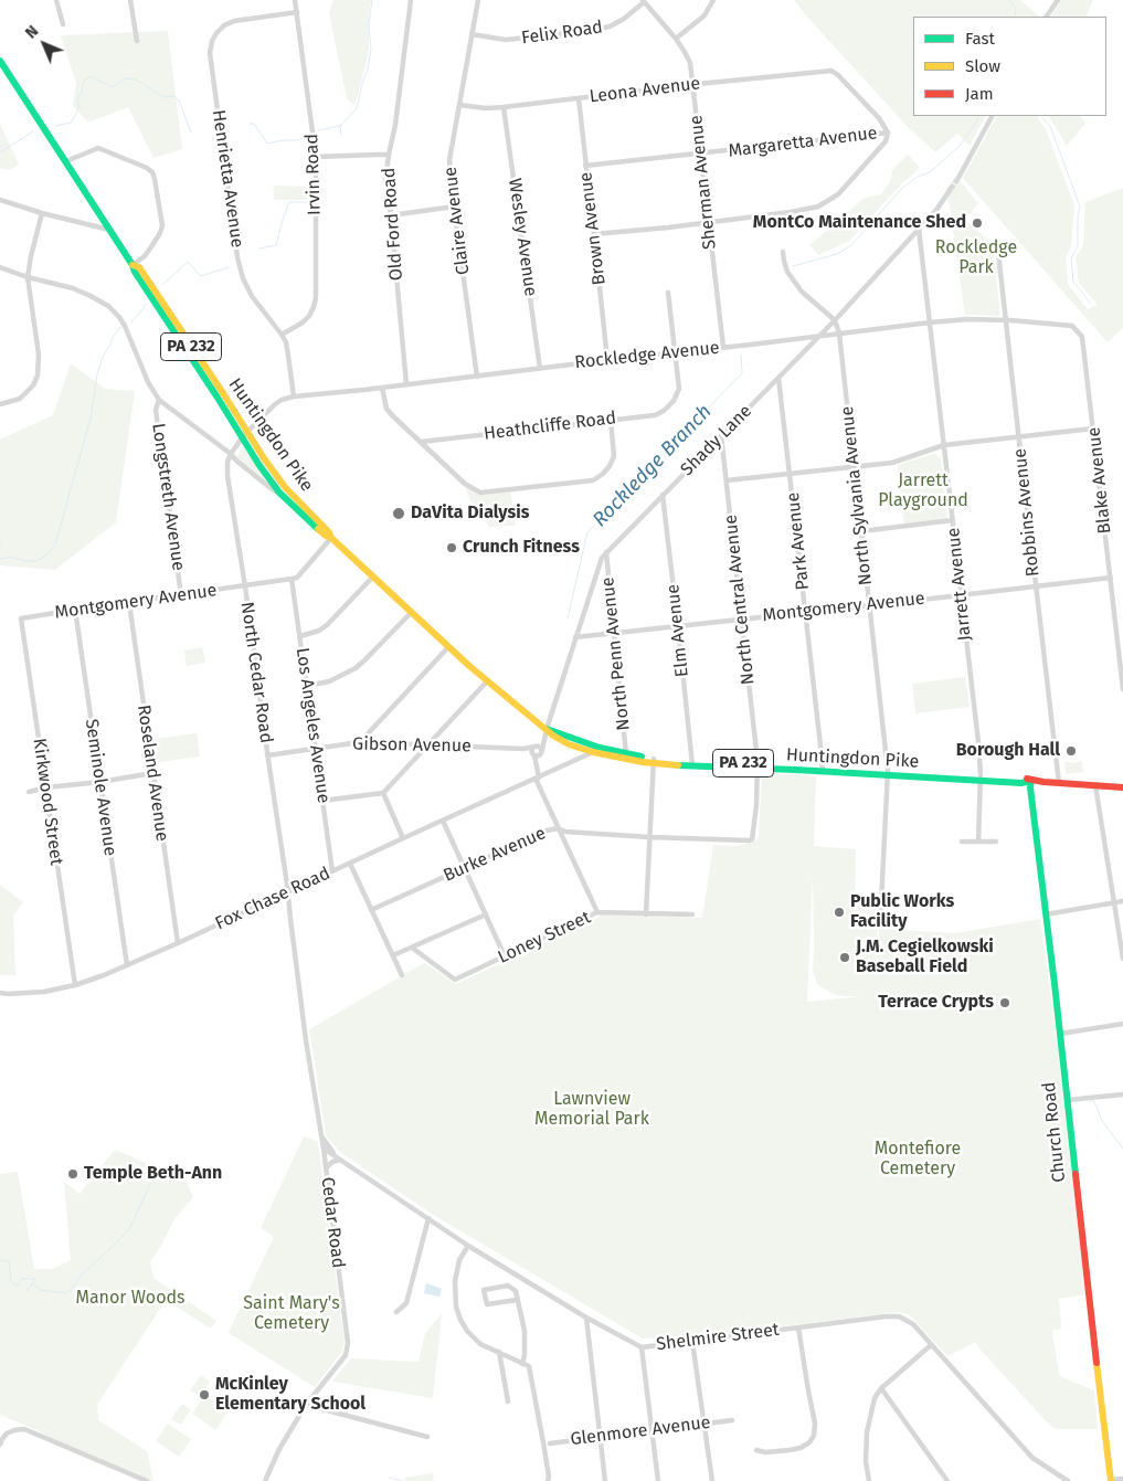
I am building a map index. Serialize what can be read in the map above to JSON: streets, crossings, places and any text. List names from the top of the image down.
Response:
{
  "streets": {
    "main road": ["PA 232", "Huntingdon Pike", "Church Road"],
    "street": [
      "Felix Road",
      "Leona Avenue",
      "Margaretta Avenue",
      "Irvin Road",
      "Henrietta Avenue",
      "Sherman Avenue",
      "Claire Avenue",
      "Old Ford Road",
      "Brown Avenue",
      "Wesley Avenue",
      "Rockledge Avenue",
      "Heathcliffe Road",
      "Shady Lane",
      "Blake Avenue",
      "North Sylvania Avenue",
      "Longstreth Avenue",
      "Robbins Avenue",
      "Park Avenue",
      "Jarrett Avenue",
      "North Central Avenue",
      "Montgomery Avenue",
      "Elm Avenue",
      "North Penn Avenue",
      "North Cedar Road",
      "Los Angeles Avenue",
      "Gibson Avenue",
      "Roseland Avenue",
      "Seminole Avenue",
      "Kirkwood Street",
      "Burke Avenue",
      "Fox Chase Road",
      "Loney Street",
      "Cedar Road",
      "Shelmire Street",
      "Glenmore Avenue"
    ]
  },
  "crossings": [
    ["Felix Road", "Sherman Avenue"],
    ["Felix Road", "Claire Avenue"],
    ["Leona Avenue", "Margaretta Avenue"],
    ["Leona Avenue", "Sherman Avenue"],
    ["Leona Avenue", "Claire Avenue"],
    ["Leona Avenue", "Brown Avenue"],
    ["Leona Avenue", "Wesley Avenue"],
    ["Margaretta Avenue", "Sherman Avenue"],
    ["Margaretta Avenue", "Brown Avenue"],
    ["Irvin Road", "Henrietta Avenue"],
    ["Henrietta Avenue", "Rockledge Avenue"],
    ["Sherman Avenue", "Rockledge Avenue"],
    ["Claire Avenue", "Rockledge Avenue"],
    ["Old Ford Road", "Rockledge Avenue"],
    ["Brown Avenue", "Rockledge Avenue"],
    ["Wesley Avenue", "Rockledge Avenue"],
    ["Rockledge Avenue", "Heathcliffe Road"],
    ["Rockledge Avenue", "Huntingdon Pike"],
    ["Rockledge Avenue", "Shady Lane"],
    ["Rockledge Avenue", "Blake Avenue"],
    ["Rockledge Avenue", "North Sylvania Avenue"],
    ["Rockledge Avenue", "Robbins Avenue"],
    ["Rockledge Avenue", "Jarrett Avenue"],
    ["Rockledge Avenue", "North Cedar Road"],
    ["Huntingdon Pike", "Shady Lane"],
    ["Huntingdon Pike", "North Sylvania Avenue"],
    ["Huntingdon Pike", "Robbins Avenue"],
    ["Huntingdon Pike", "Park Avenue"],
    ["Huntingdon Pike", "Jarrett Avenue"],
    ["Huntingdon Pike", "North Central Avenue"],
    ["Huntingdon Pike", "Elm Avenue"],
    ["Huntingdon Pike", "North Penn Avenue"],
    ["Huntingdon Pike", "Fox Chase Road"],
    ["Huntingdon Pike", "Church Road"],
    ["Shady Lane", "North Sylvania Avenue"],
    ["Shady Lane", "Park Avenue"],
    ["Shady Lane", "Jarrett Avenue"],
    ["Shady Lane", "North Central Avenue"],
    ["Shady Lane", "Montgomery Avenue"],
    ["Shady Lane", "Elm Avenue"],
    ["Shady Lane", "North Penn Avenue"],
    ["Blake Avenue", "Montgomery Avenue"],
    ["North Sylvania Avenue", "Montgomery Avenue"],
    ["Longstreth Avenue", "Montgomery Avenue"],
    ["Robbins Avenue", "Montgomery Avenue"],
    ["Park Avenue", "Montgomery Avenue"],
    ["Jarrett Avenue", "Montgomery Avenue"],
    ["North Central Avenue", "Montgomery Avenue"],
    ["North Central Avenue", "Burke Avenue"],
    ["Montgomery Avenue", "Elm Avenue"],
    ["Montgomery Avenue", "North Penn Avenue"],
    ["Montgomery Avenue", "North Cedar Road"],
    ["Montgomery Avenue", "Los Angeles Avenue"],
    ["Montgomery Avenue", "Roseland Avenue"],
    ["Montgomery Avenue", "Seminole Avenue"],
    ["Montgomery Avenue", "Kirkwood Street"],
    ["North Cedar Road", "Gibson Avenue"],
    ["North Cedar Road", "Fox Chase Road"],
    ["North Cedar Road", "Cedar Road"],
    ["Los Angeles Avenue", "Gibson Avenue"],
    ["Los Angeles Avenue", "Fox Chase Road"],
    ["Roseland Avenue", "Fox Chase Road"],
    ["Seminole Avenue", "Fox Chase Road"],
    ["Kirkwood Street", "Fox Chase Road"],
    ["Cedar Road", "Shelmire Street"]
  ],
  "water": ["Rockledge Branch"],
  "parks": [
    "Rockledge Park",
    "Jarrett Playground",
    "Lawnview Memorial Park",
    "Montefiore Cemetery",
    "Manor Woods",
    "Saint Mary's Cemetery"
  ],
  "places": [
    "MontCo Maintenance Shed",
    "DaVita Dialysis",
    "Crunch Fitness",
    "Borough Hall",
    "Public Works Facility",
    "J.M. Cegielkowski Baseball Field",
    "Terrace Crypts",
    "Temple Beth-Ann",
    "McKinley Elementary School"
  ],
  "legend": ["Fast", "Slow", "Jam"],
  "north": "top left"
}
